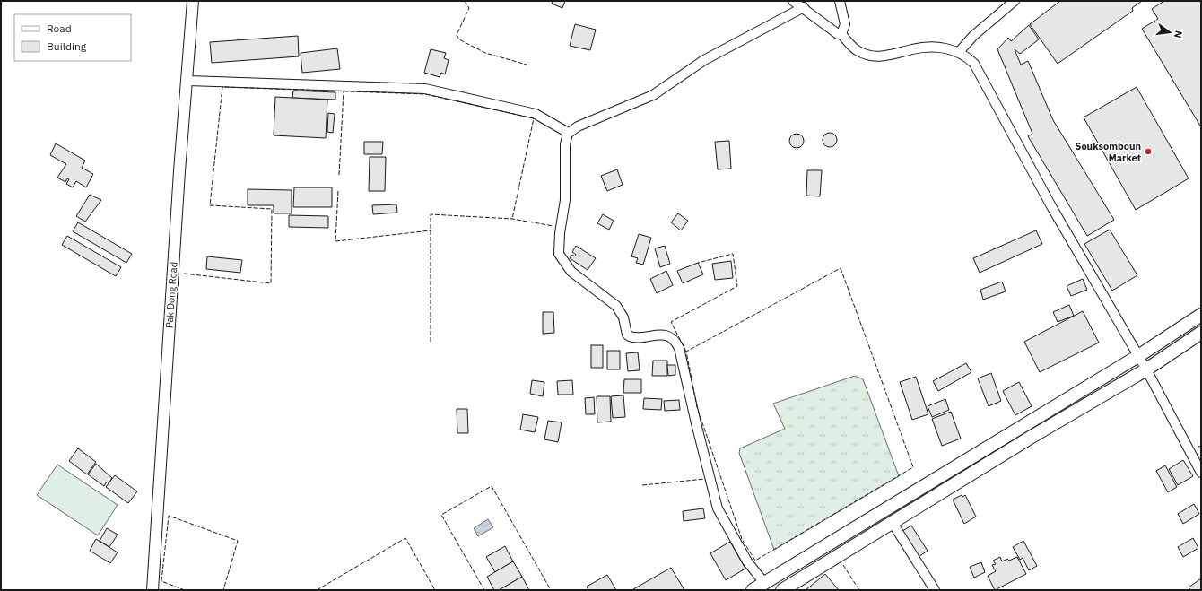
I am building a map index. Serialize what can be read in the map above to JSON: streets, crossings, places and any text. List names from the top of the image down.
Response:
{
  "streets": {
    "street": ["Pak Dong Road"]
  },
  "places": ["Souksomboun Market"],
  "legend": ["Road", "Building"],
  "north": "right"
}
